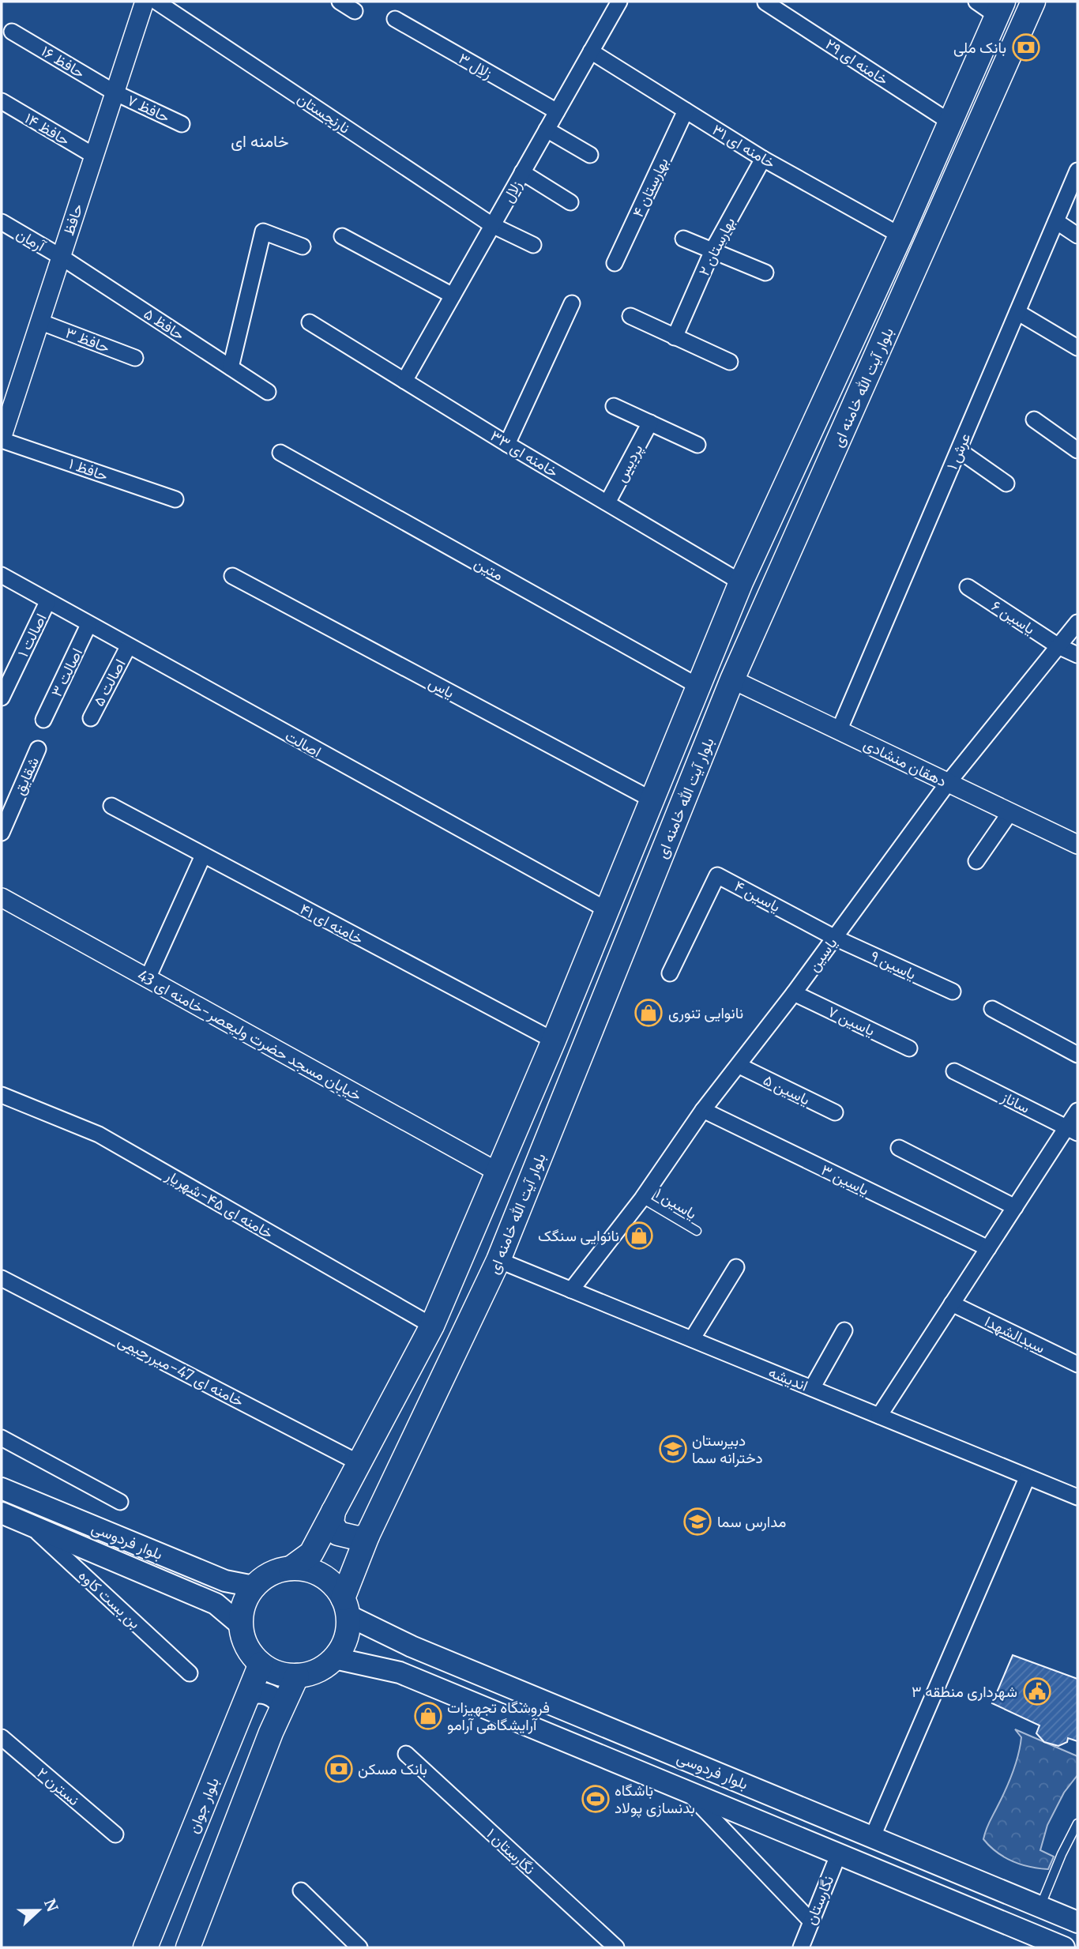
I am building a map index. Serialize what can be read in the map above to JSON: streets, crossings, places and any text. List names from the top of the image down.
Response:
{
  "streets": {
    "main road": ["بلوار آیت الله خامنه ای", "بلوار فردوسی", "بلوار جوان"],
    "street": [
      "حافظ ۱۶",
      "خامنه ای ۲۹",
      "۳ زلال",
      "حافظ ۷",
      "نارنجستان",
      "حافظ ۱۴",
      "خامنه ای ۳۱",
      "بهارستان ۴",
      "زلال",
      "حافظ",
      "آرمان",
      "بهارستان ۲",
      "حافظ ۵",
      "حافظ ۳",
      "عرش ۱",
      "خامنه ای ۳۳",
      "پردیس",
      "حافظ ۱",
      "متین",
      "یاسین ۶",
      "اصالت ۱",
      "اصالت ۳",
      "اصالت ۵",
      "یاس",
      "اصالت",
      "دهقان منشادی",
      "شقایق",
      "یاسین ۴",
      "خامنه ای ۴۱",
      "یاسین",
      "یاسین ۹",
      "یاسین ۷",
      "خیابان مسجد حضرت ولیعصر-خامنه ای 43",
      "یاسین ۵",
      "ساناز",
      "یاسین ۳",
      "خامنه ای ۴۵-شهریار",
      "سیدالشهدا",
      "خامنه ای 47-میررحیمی",
      "اندیشه",
      "بن بست کاوه",
      "نسترن ۲",
      "نگارستان ۱",
      "نگارستان"
    ],
    "lane": ["یاسین ۱"]
  },
  "crossings": [
    ["حافظ ۱۶", "حافظ ۷"],
    ["حافظ ۱۶", "حافظ"],
    ["خامنه ای ۲۹", "بلوار آیت الله خامنه ای"],
    ["۳ زلال", "زلال"],
    ["حافظ ۷", "حافظ"],
    ["نارنجستان", "زلال"],
    ["حافظ ۱۴", "حافظ"],
    ["خامنه ای ۳۱", "بهارستان ۴"],
    ["خامنه ای ۳۱", "زلال"],
    ["خامنه ای ۳۱", "بهارستان ۲"],
    ["خامنه ای ۳۱", "بلوار آیت الله خامنه ای"],
    ["زلال", "خامنه ای ۳۳"],
    ["حافظ", "آرمان"],
    ["حافظ", "حافظ ۵"],
    ["حافظ", "حافظ ۳"],
    ["حافظ", "حافظ ۱"],
    ["آرمان", "حافظ ۵"],
    ["بلوار آیت الله خامنه ای", "خامنه ای ۳۳"],
    ["بلوار آیت الله خامنه ای", "متین"],
    ["بلوار آیت الله خامنه ای", "یاس"],
    ["بلوار آیت الله خامنه ای", "اصالت"],
    ["بلوار آیت الله خامنه ای", "دهقان منشادی"],
    ["بلوار آیت الله خامنه ای", "خامنه ای ۴۱"],
    ["بلوار آیت الله خامنه ای", "خیابان مسجد حضرت ولیعصر-خامنه ای 43"],
    ["بلوار آیت الله خامنه ای", "خامنه ای ۴۵-شهریار"],
    ["بلوار آیت الله خامنه ای", "خامنه ای 47-میررحیمی"],
    ["بلوار آیت الله خامنه ای", "اندیشه"],
    ["بلوار آیت الله خامنه ای", "بلوار فردوسی"],
    ["بلوار آیت الله خامنه ای", "بلوار جوان"],
    ["عرش ۱", "دهقان منشادی"],
    ["خامنه ای ۳۳", "پردیس"],
    ["یاسین ۶", "یاسین"],
    ["اصالت ۱", "اصالت"],
    ["اصالت ۳", "اصالت"],
    ["اصالت ۵", "اصالت"],
    ["دهقان منشادی", "یاسین"],
    ["یاسین ۴", "یاسین"],
    ["یاسین ۴", "یاسین ۹"],
    ["یاسین", "یاسین ۹"],
    ["یاسین", "یاسین ۷"],
    ["یاسین", "یاسین ۵"],
    ["یاسین", "یاسین ۳"],
    ["یاسین", "یاسین ۱"],
    ["یاسین", "اندیشه"],
    ["بلوار فردوسی", "بن بست کاوه"],
    ["بلوار فردوسی", "بلوار جوان"],
    ["بلوار فردوسی", "نگارستان"]
  ],
  "districts": ["خامنه ای"],
  "places": {
    "bank": ["بانک ملی", "بانک مسکن"],
    "shop": ["نانوایی تنوری", "نانوایی سنگک", "فروشگاه تجهیزات آرایشگاهی آرامو"],
    "school or university": ["دبیرستان دخترانه سما", "مدارس سما"],
    "public building": ["شهرداری منطقه ۳"],
    "sports": ["باشگاه بدنسازی پولاد"]
  },
  "north": "right"
}
